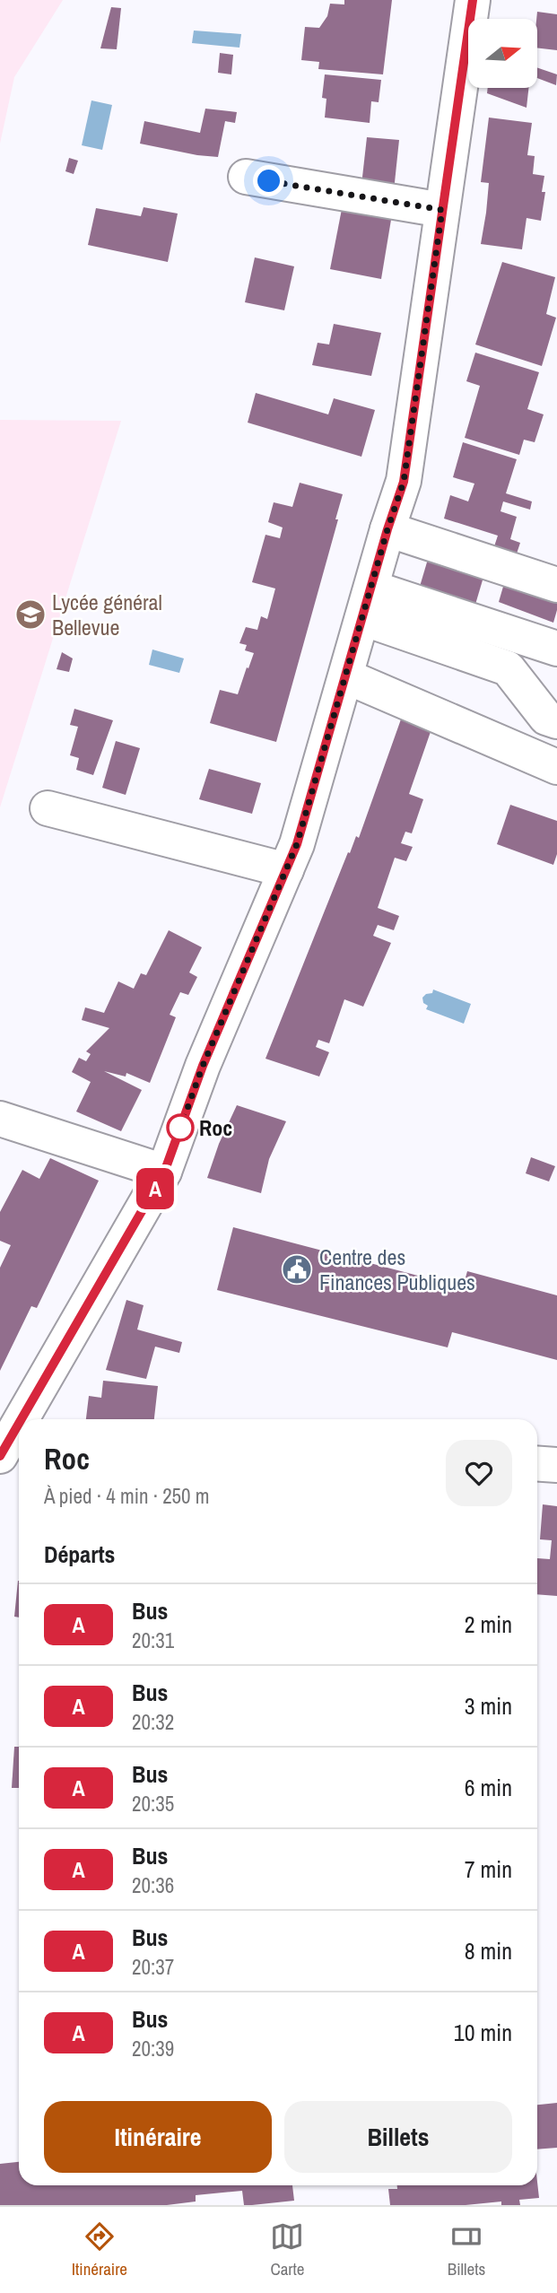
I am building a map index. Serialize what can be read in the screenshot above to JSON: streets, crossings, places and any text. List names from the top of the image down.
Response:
{
  "places": {
    "school or university": ["Lycée général Bellevue"],
    "other": ["Roc"],
    "public building": ["Centre des Finances Publiques"]
  },
  "lines": ["bus line A"],
  "north": "right",
  "page": {
    "on_map": "A",
    "heading": [
      ["Roc", "À pied · 4 min · 250 m"],
      "Départs"
    ],
    "list": [
      {
        "mark": "A",
        "name": "Bus",
        "note": "20:31",
        "value": "2 min"
      },
      {
        "mark": "A",
        "name": "Bus",
        "note": "20:32",
        "value": "3 min"
      },
      {
        "mark": "A",
        "name": "Bus",
        "note": "20:35",
        "value": "6 min"
      },
      {
        "mark": "A",
        "name": "Bus",
        "note": "20:36",
        "value": "7 min"
      },
      {
        "mark": "A",
        "name": "Bus",
        "note": "20:37",
        "value": "8 min"
      },
      {
        "mark": "A",
        "name": "Bus",
        "note": "20:39",
        "value": "10 min"
      }
    ],
    "buttons": ["Itinéraire", "Billets"],
    "tabs": ["Itinéraire", "Carte", "Billets"]
  }
}
